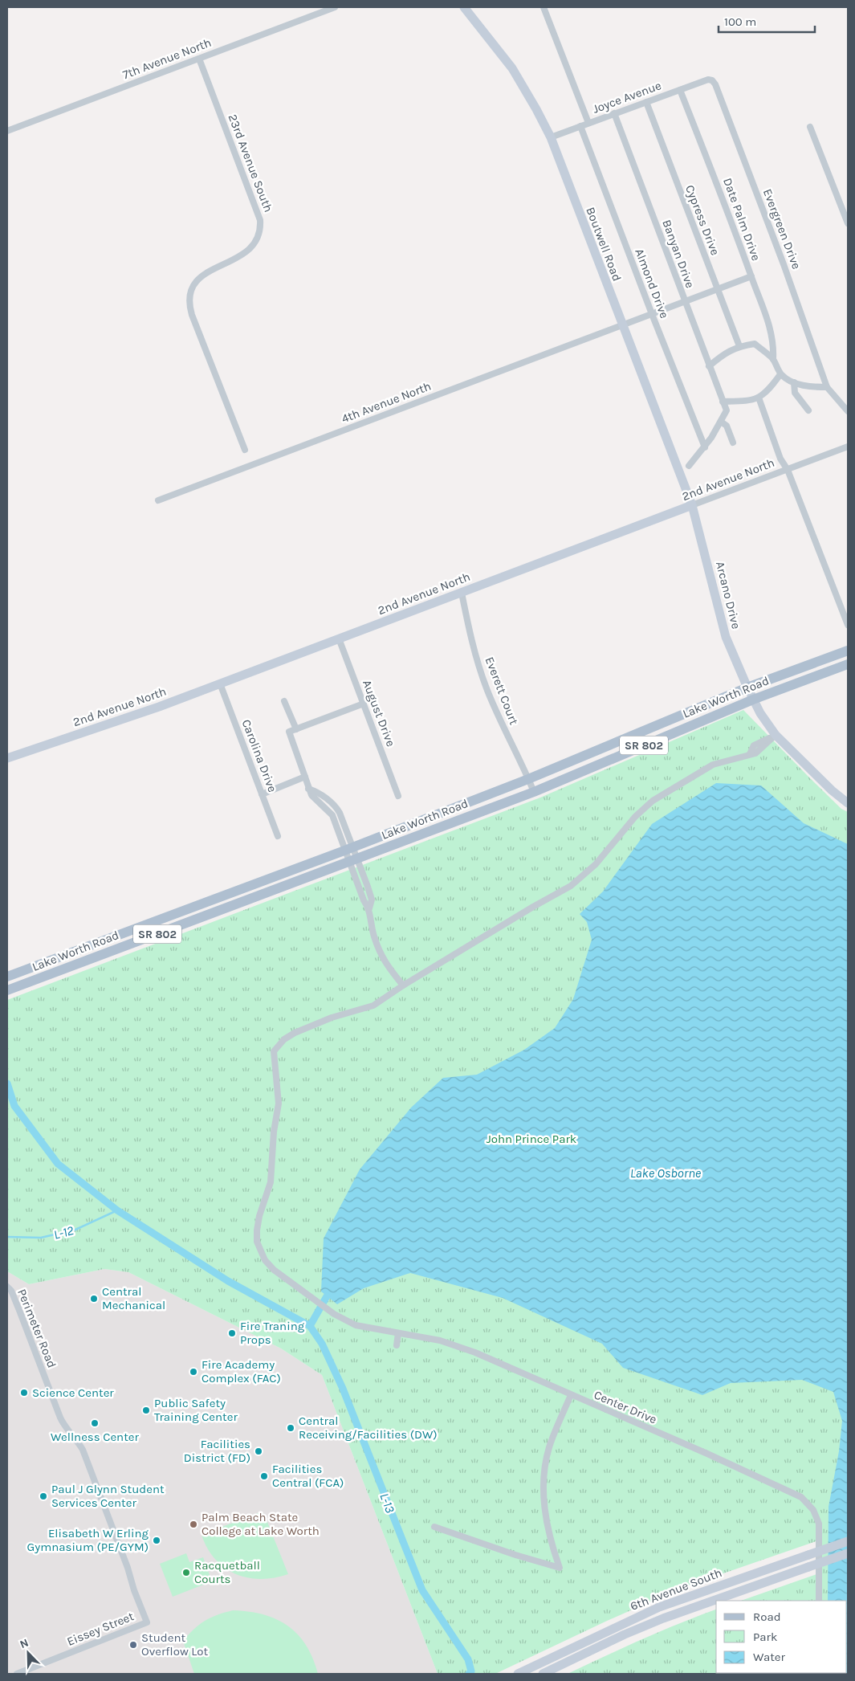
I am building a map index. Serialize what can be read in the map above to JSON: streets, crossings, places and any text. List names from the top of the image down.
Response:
{
  "streets": {
    "main road": ["Lake Worth Road", "SR 802"],
    "street": [
      "7th Avenue North",
      "Joyce Avenue",
      "23rd Avenue South",
      "Date Palm Drive",
      "Cypress Drive",
      "Evergreen Drive",
      "Boutwell Road",
      "Banyan Drive",
      "Almond Drive",
      "4th Avenue North",
      "2nd Avenue North",
      "Arcano Drive",
      "Everett Court",
      "August Drive",
      "Carolina Drive",
      "Perimeter Road",
      "Center Drive",
      "6th Avenue South",
      "Eissey Street"
    ]
  },
  "crossings": [
    ["7th Avenue North", "23rd Avenue South"],
    ["Joyce Avenue", "Date Palm Drive"],
    ["Joyce Avenue", "Cypress Drive"],
    ["Joyce Avenue", "Evergreen Drive"],
    ["Joyce Avenue", "Boutwell Road"],
    ["Joyce Avenue", "Banyan Drive"],
    ["Joyce Avenue", "Almond Drive"],
    ["Date Palm Drive", "Cypress Drive"],
    ["Date Palm Drive", "Banyan Drive"],
    ["Date Palm Drive", "4th Avenue North"],
    ["Cypress Drive", "Banyan Drive"],
    ["Cypress Drive", "4th Avenue North"],
    ["Boutwell Road", "4th Avenue North"],
    ["Boutwell Road", "2nd Avenue North"],
    ["Boutwell Road", "Arcano Drive"],
    ["Banyan Drive", "4th Avenue North"],
    ["Almond Drive", "4th Avenue North"],
    ["2nd Avenue North", "Arcano Drive"],
    ["2nd Avenue North", "Everett Court"],
    ["2nd Avenue North", "August Drive"],
    ["2nd Avenue North", "Carolina Drive"],
    ["Arcano Drive", "Lake Worth Road"],
    ["Everett Court", "Lake Worth Road"],
    ["Perimeter Road", "Eissey Street"]
  ],
  "water": ["Lake Osborne", "L-12", "L-13"],
  "parks": ["John Prince Park"],
  "places": [
    "Central Mechanical",
    "Fire Traning Props",
    "Fire Academy Complex (FAC)",
    "Science Center",
    "Public Safety Training Center",
    "Wellness Center",
    "Central Receiving/Facilities (DW)",
    "Facilities District (FD)",
    "Facilities Central (FCA)",
    "Paul J Glynn Student Services Center",
    "Palm Beach State College at Lake Worth",
    "Elisabeth W Erling Gymnasium (PE/GYM)",
    "Racquetball Courts",
    "Student Overflow Lot"
  ],
  "legend": ["Road", "Park", "Water"],
  "scale_bar": "100 m",
  "north": "top left"
}
